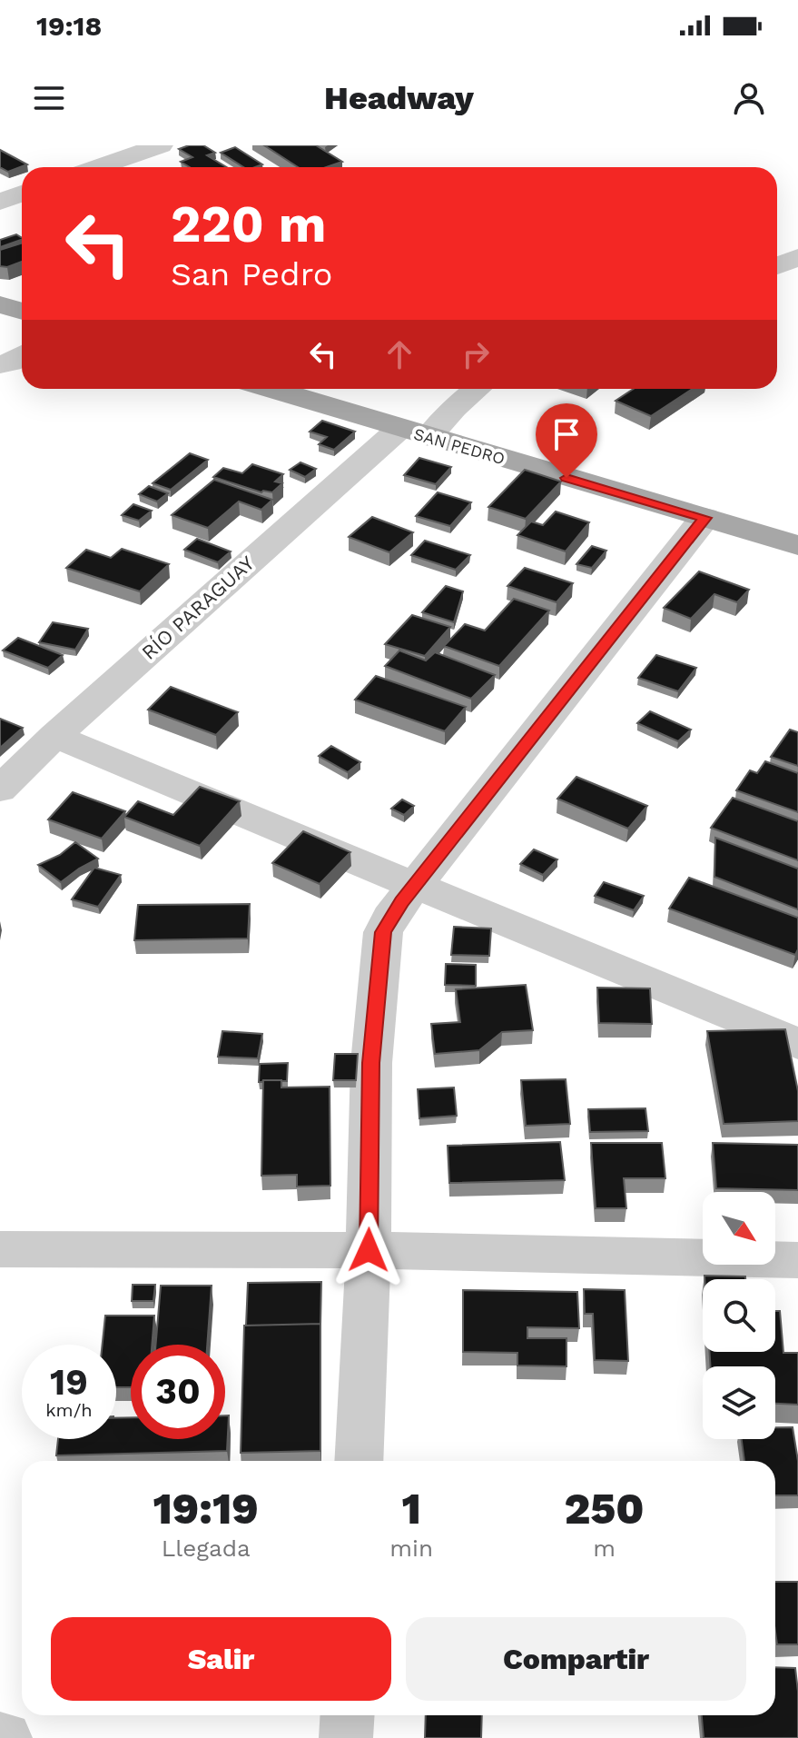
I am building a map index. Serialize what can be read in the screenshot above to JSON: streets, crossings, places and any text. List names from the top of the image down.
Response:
{
  "streets": {
    "main road": ["SAN PEDRO"],
    "street": ["RÍO PARAGUAY"]
  },
  "crossings": [
    ["SAN PEDRO", "RÍO PARAGUAY"]
  ],
  "north": "bottom right",
  "page": {
    "status": "19:18",
    "header": "Headway",
    "turn": ["220 m", "San Pedro"],
    "speed": "19 km/h",
    "limit": "30",
    "eta": [
      "19:19",
      "Llegada",
      "1",
      "min",
      "250",
      "m"
    ],
    "buttons": ["Salir", "Compartir"]
  }
}
